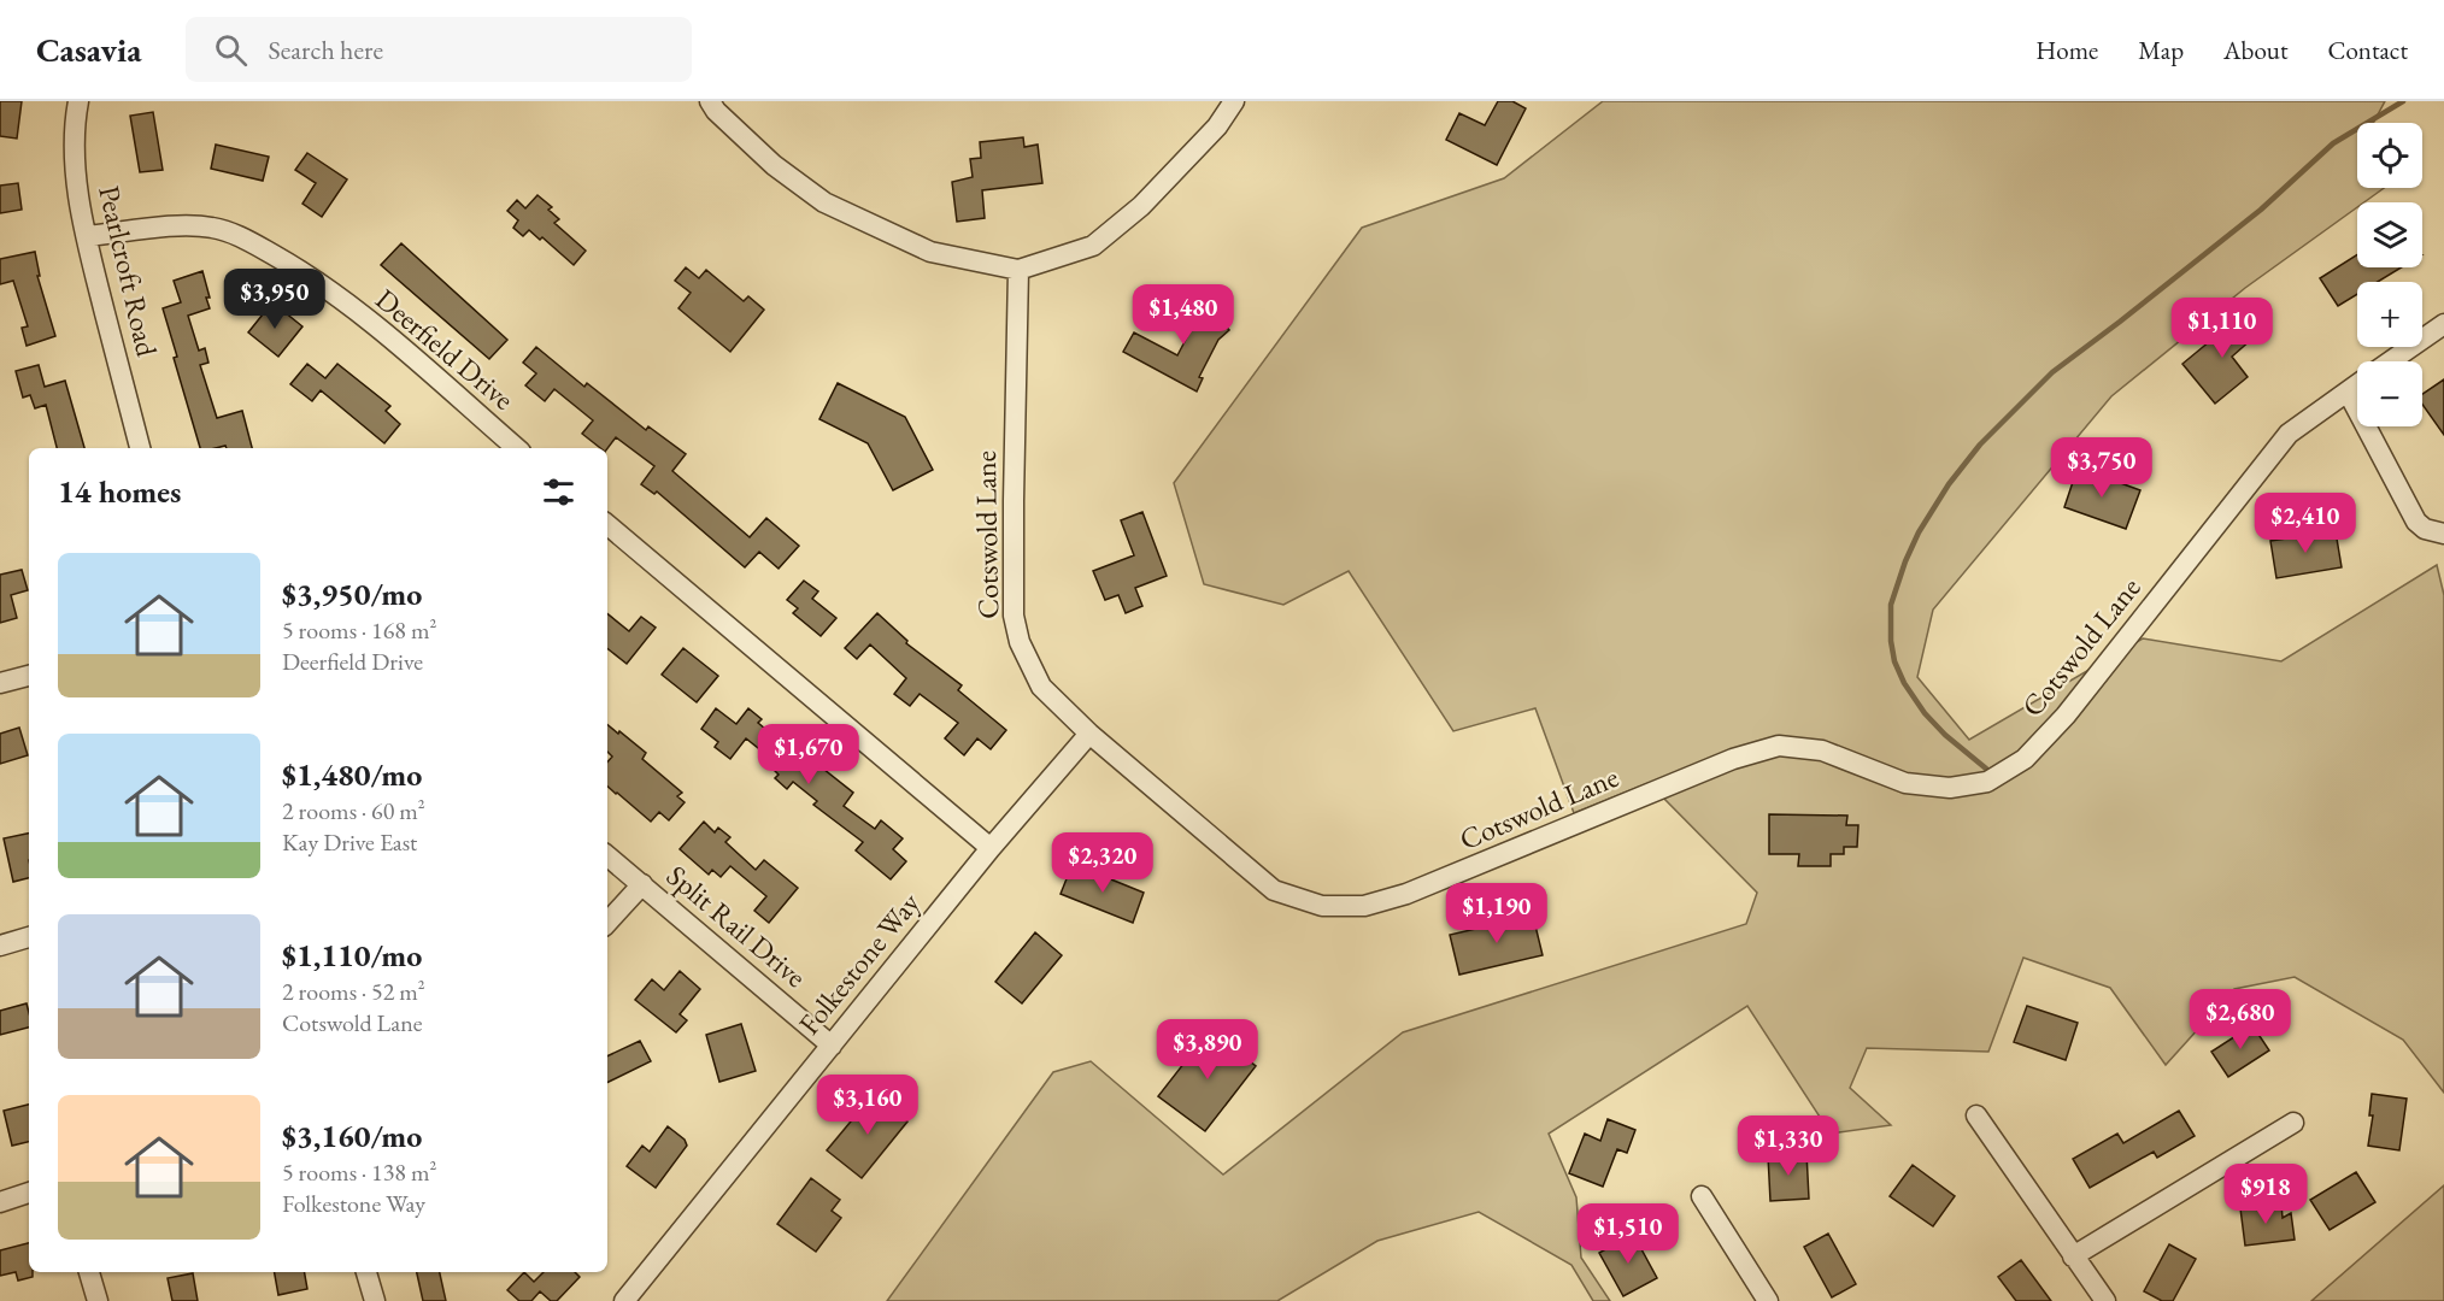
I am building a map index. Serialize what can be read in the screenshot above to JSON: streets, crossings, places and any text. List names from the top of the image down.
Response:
{
  "streets": {
    "street": [
      "Pearlcroft Road",
      "Deerfield Drive",
      "Cotswold Lane",
      "Split Rail Drive",
      "Folkestone Way"
    ]
  },
  "crossings": [
    ["Pearlcroft Road", "Deerfield Drive"],
    ["Cotswold Lane", "Folkestone Way"],
    ["Split Rail Drive", "Folkestone Way"]
  ],
  "page": {
    "header": "Casavia",
    "search": "Search here",
    "nav": [
      "Home",
      "Map",
      "About",
      "Contact"
    ],
    "map_buttons": ["+", "−"],
    "price": [
      "$3,950",
      "$1,480",
      "$1,110",
      "$3,750",
      "$2,410",
      "$1,670",
      "$2,320",
      "$1,190",
      "$2,680",
      "$3,890",
      "$3,160",
      "$1,330",
      "$918",
      "$1,510"
    ],
    "heading": "14 homes",
    "list": [
      {
        "name": "$3,950/mo",
        "note": "5 rooms · 168 m² · Deerfield Drive"
      },
      {
        "name": "$1,480/mo",
        "note": "2 rooms · 60 m² · Kay Drive East"
      },
      {
        "name": "$1,110/mo",
        "note": "2 rooms · 52 m² · Cotswold Lane"
      },
      {
        "name": "$3,160/mo",
        "note": "5 rooms · 138 m² · Folkestone Way"
      }
    ]
  }
}
